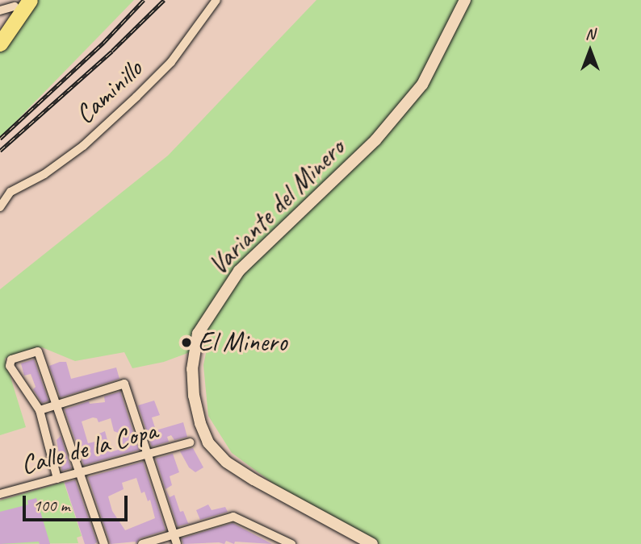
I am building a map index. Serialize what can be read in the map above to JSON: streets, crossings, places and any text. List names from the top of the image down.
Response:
{
  "streets": {
    "street": ["Caminillo", "Variante del Minero", "Calle de la Copa"]
  },
  "places": ["El Minero"],
  "scale_bar": "100 m",
  "north": "top"
}
